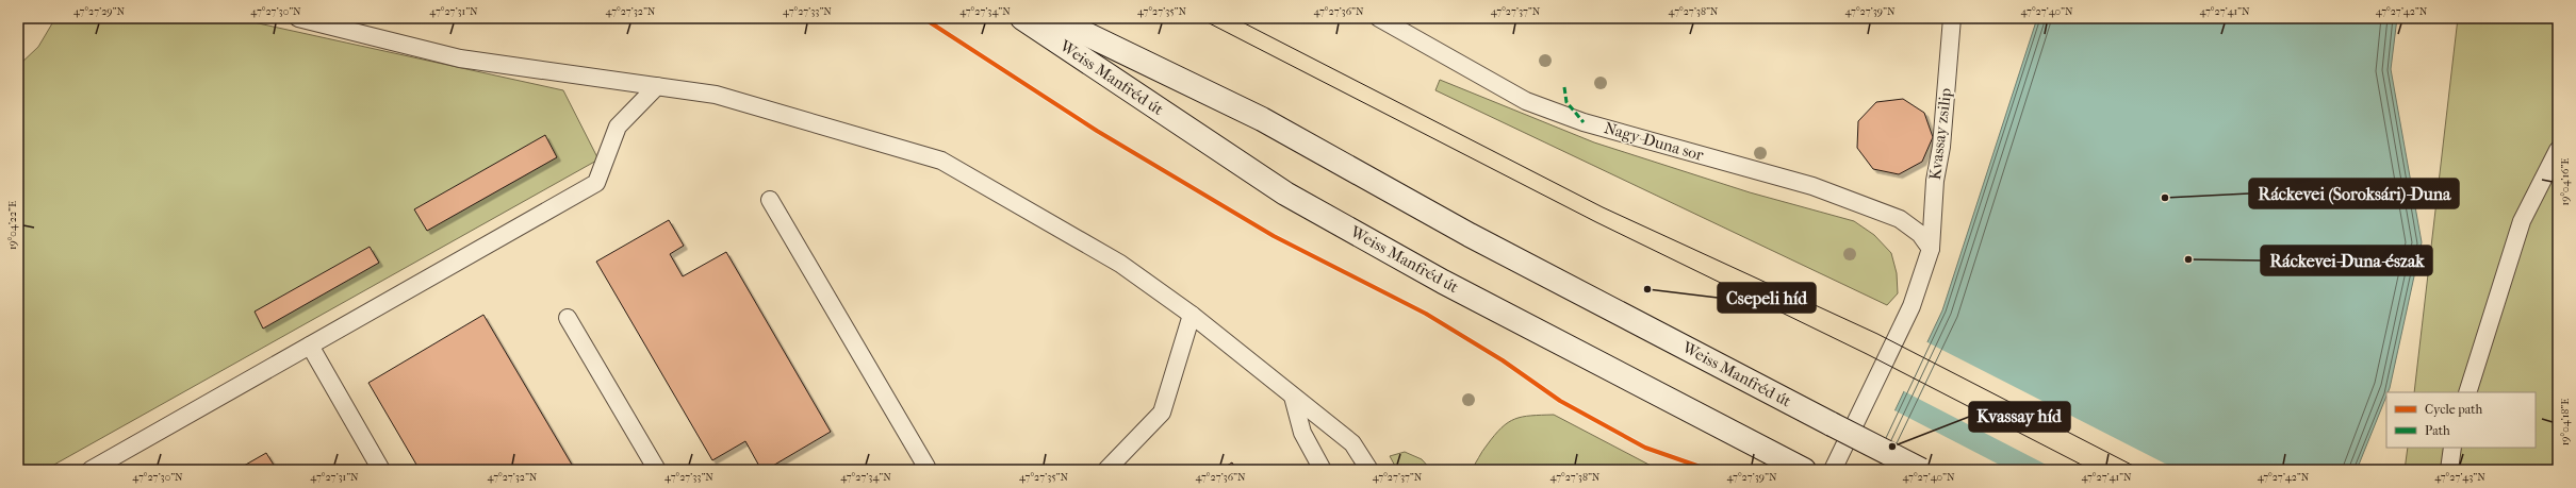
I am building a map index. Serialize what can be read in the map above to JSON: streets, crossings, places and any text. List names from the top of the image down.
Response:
{
  "streets": {
    "main road": ["Weiss Manfréd út"],
    "lane": ["Kvassay zsilip", "Nagy-Duna sor"]
  },
  "crossings": [
    ["Kvassay zsilip", "Nagy-Duna sor"]
  ],
  "places": [
    "Ráckevei (Soroksári)-Duna",
    "Ráckevei-Duna-észak",
    "Csepeli híd",
    "Kvassay híd"
  ],
  "legend": ["Cycle path", "Path"],
  "coordinates": [
    "47°27'29\"N",
    "47°27'30\"N",
    "47°27'31\"N",
    "47°27'32\"N",
    "47°27'33\"N",
    "47°27'34\"N",
    "47°27'35\"N",
    "47°27'36\"N",
    "47°27'37\"N",
    "47°27'38\"N",
    "47°27'39\"N",
    "47°27'40\"N",
    "47°27'41\"N",
    "47°27'42\"N",
    "19°04'16\"E",
    "19°04'22\"E",
    "19°04'18\"E",
    "47°27'43\"N"
  ]
}
